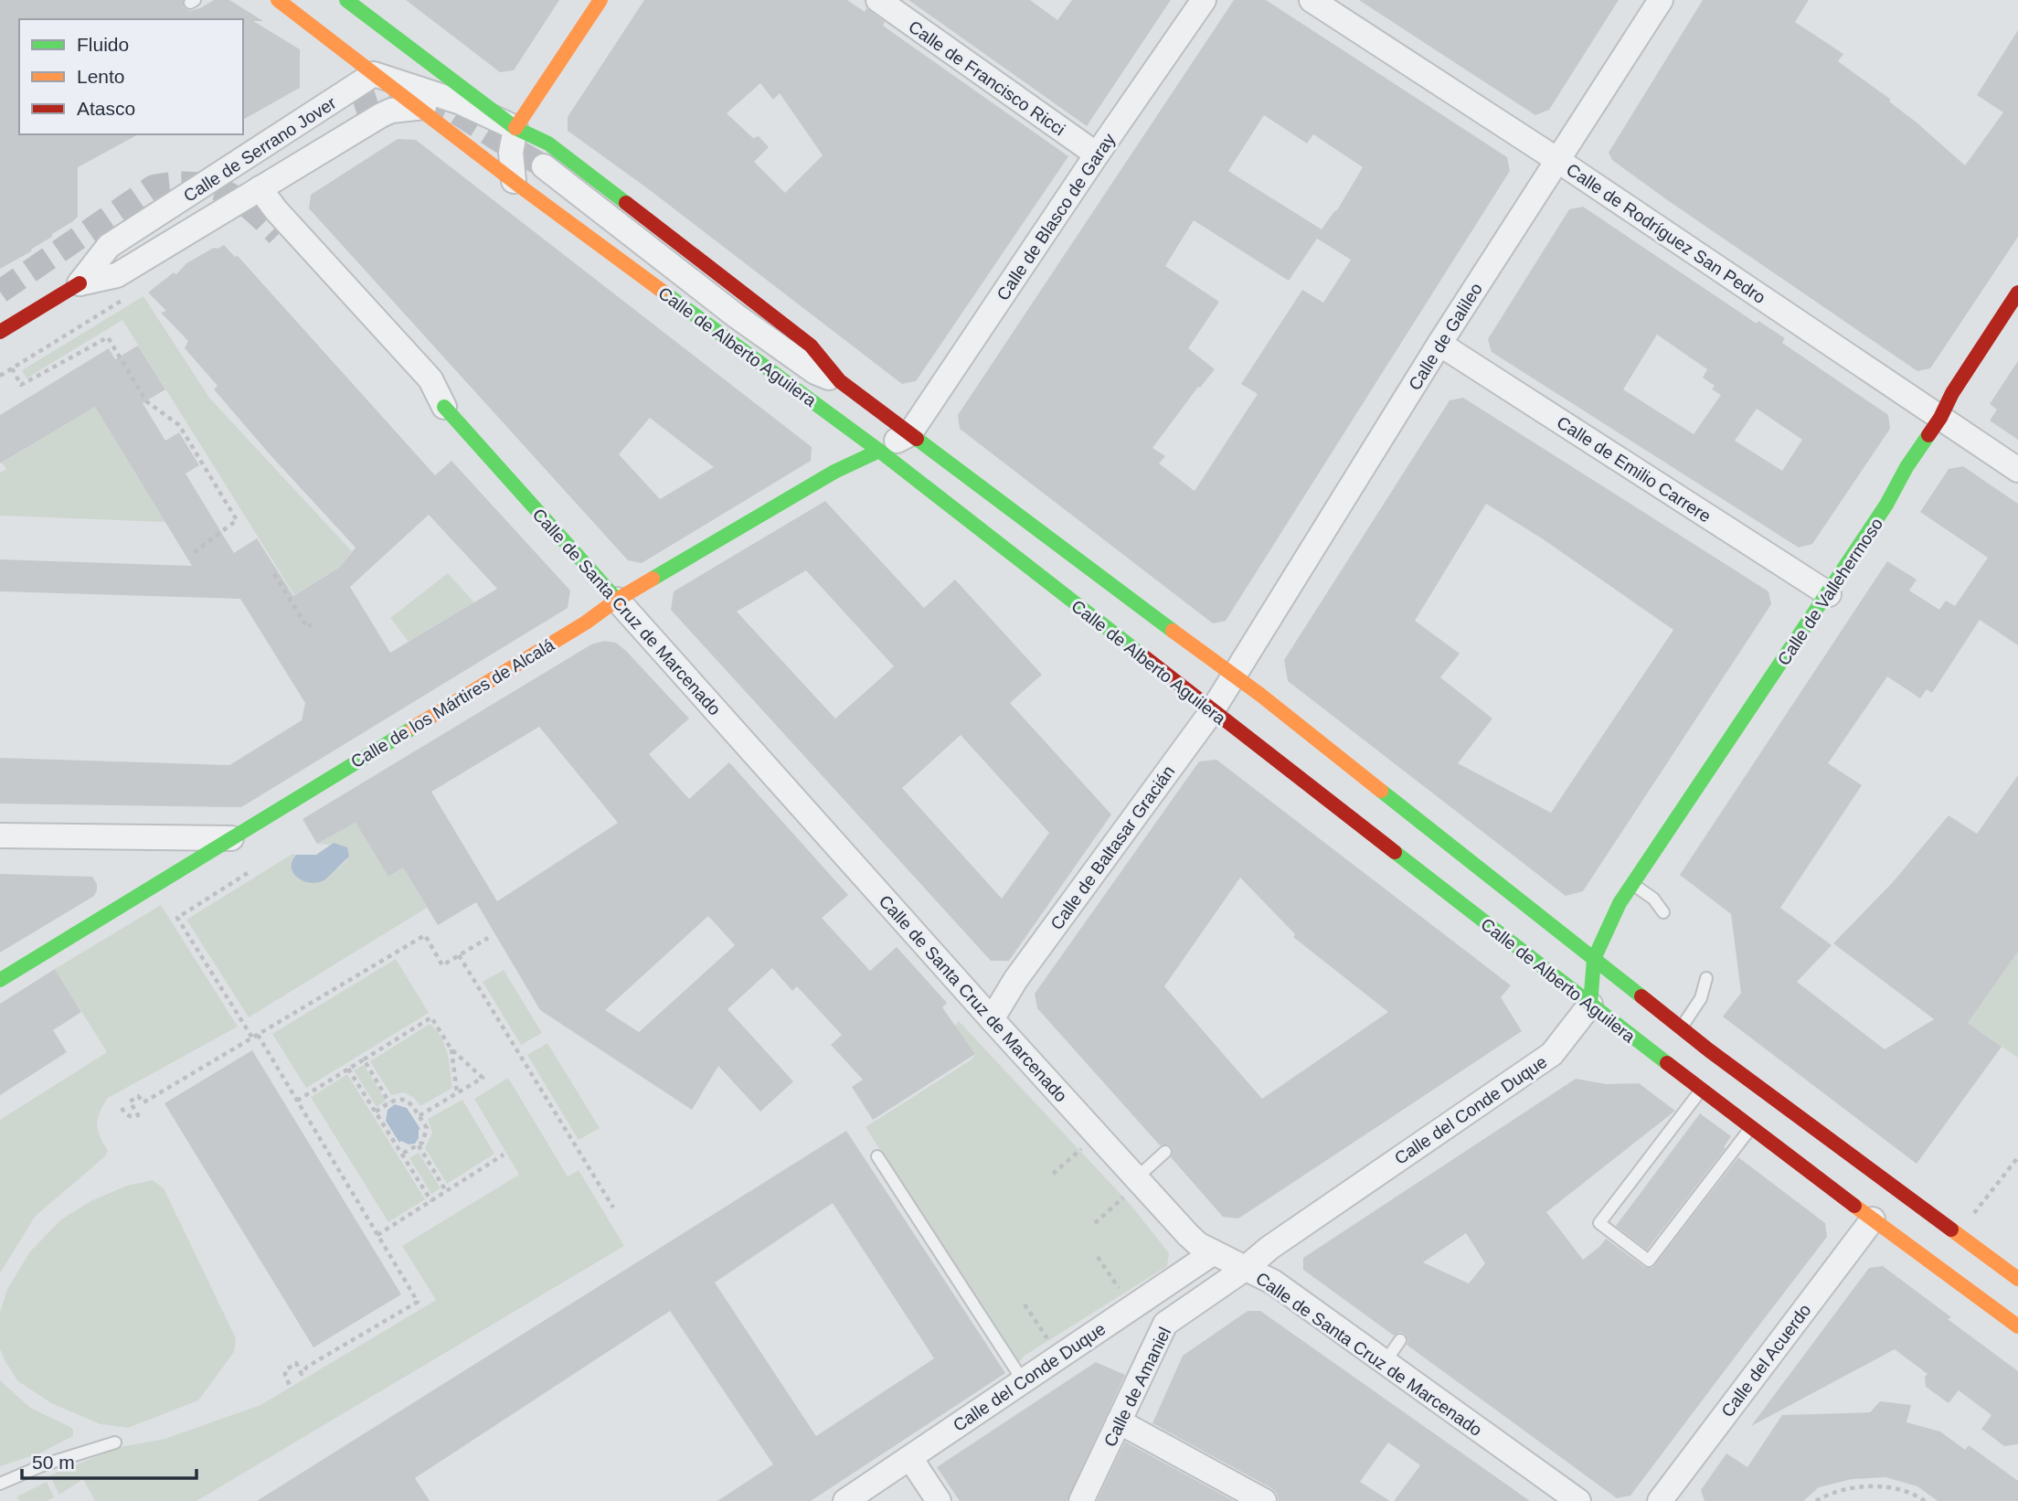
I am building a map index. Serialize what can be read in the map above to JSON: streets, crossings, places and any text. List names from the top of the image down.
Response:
{
  "streets": {
    "main road": [
      "Calle de Serrano Jover",
      "Calle de Alberto Aguilera",
      "Calle de Vallehermoso",
      "Calle de Santa Cruz de Marcenado",
      "Calle de los Mártires de Alcalá"
    ],
    "street": [
      "Calle de Francisco Ricci",
      "Calle de Blasco de Garay",
      "Calle de Rodríguez San Pedro",
      "Calle de Galileo",
      "Calle de Emilio Carrere",
      "Calle de Baltasar Gracián",
      "Calle del Conde Duque",
      "Calle del Acuerdo",
      "Calle de Amaniel"
    ]
  },
  "crossings": [
    ["Calle de Francisco Ricci", "Calle de Blasco de Garay"],
    ["Calle de Serrano Jover", "Calle de Alberto Aguilera"],
    ["Calle de Serrano Jover", "Calle de Santa Cruz de Marcenado"],
    ["Calle de Blasco de Garay", "Calle de Alberto Aguilera"],
    ["Calle de Blasco de Garay", "Calle de los Mártires de Alcalá"],
    ["Calle de Rodríguez San Pedro", "Calle de Galileo"],
    ["Calle de Rodríguez San Pedro", "Calle de Vallehermoso"],
    ["Calle de Galileo", "Calle de Alberto Aguilera"],
    ["Calle de Galileo", "Calle de Emilio Carrere"],
    ["Calle de Galileo", "Calle de Baltasar Gracián"],
    ["Calle de Alberto Aguilera", "Calle de Vallehermoso"],
    ["Calle de Alberto Aguilera", "Calle de los Mártires de Alcalá"],
    ["Calle de Alberto Aguilera", "Calle de Baltasar Gracián"],
    ["Calle de Alberto Aguilera", "Calle del Conde Duque"],
    ["Calle de Alberto Aguilera", "Calle del Acuerdo"],
    ["Calle de Emilio Carrere", "Calle de Vallehermoso"],
    ["Calle de Vallehermoso", "Calle del Conde Duque"],
    ["Calle de Santa Cruz de Marcenado", "Calle de los Mártires de Alcalá"],
    ["Calle de Santa Cruz de Marcenado", "Calle de Baltasar Gracián"],
    ["Calle de Santa Cruz de Marcenado", "Calle del Conde Duque"],
    ["Calle de Santa Cruz de Marcenado", "Calle de Amaniel"],
    ["Calle del Conde Duque", "Calle de Amaniel"]
  ],
  "legend": ["Fluido", "Lento", "Atasco"],
  "scale_bar": "50 m"
}
